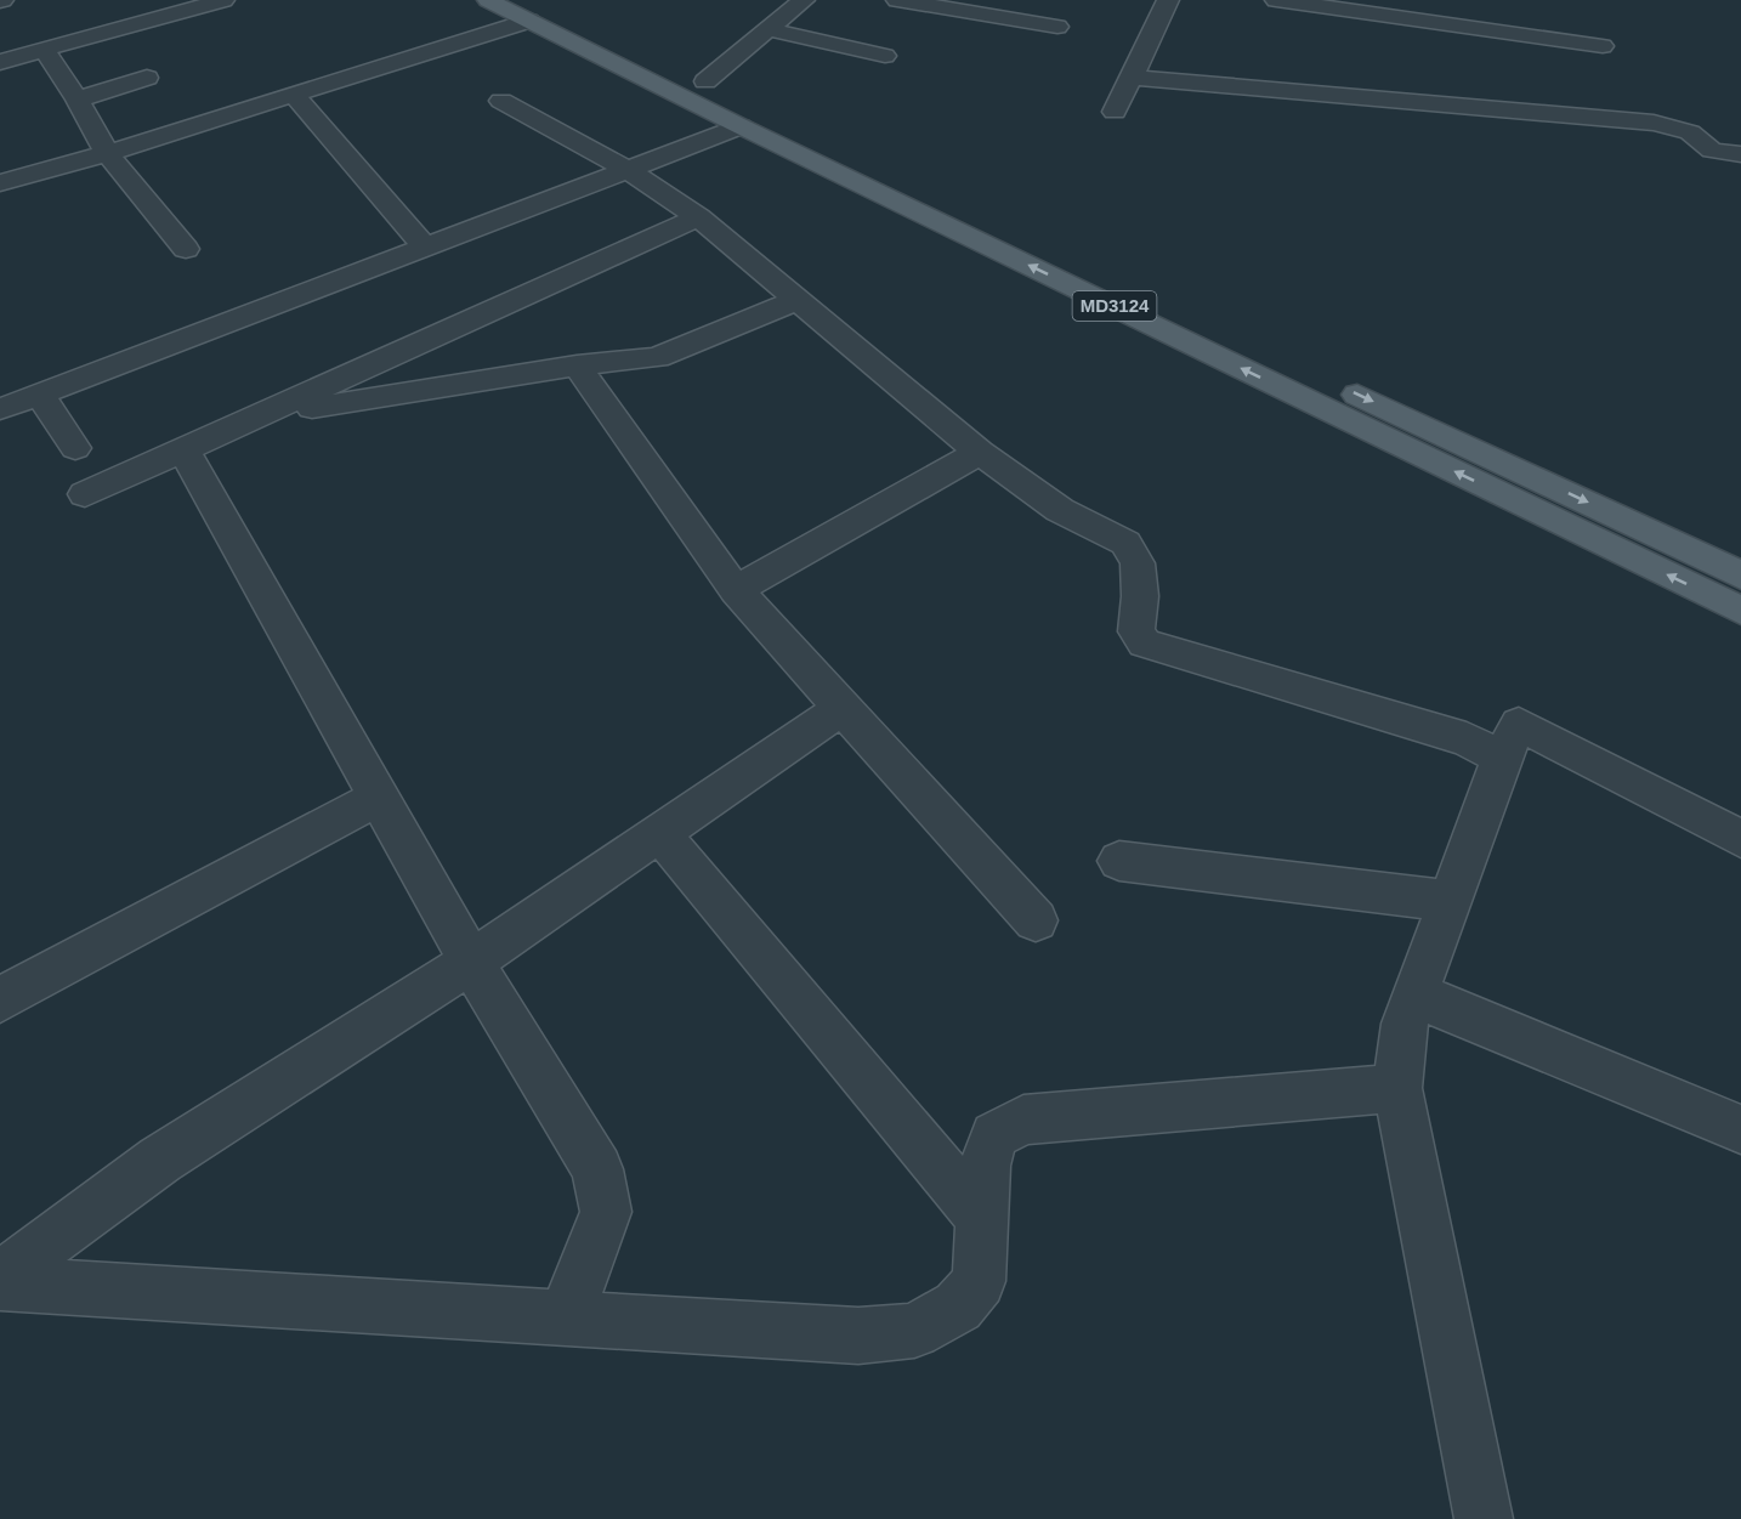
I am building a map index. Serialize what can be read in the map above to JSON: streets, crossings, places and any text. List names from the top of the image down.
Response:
{
  "streets": {
    "main road": ["MD3124"]
  }
}
